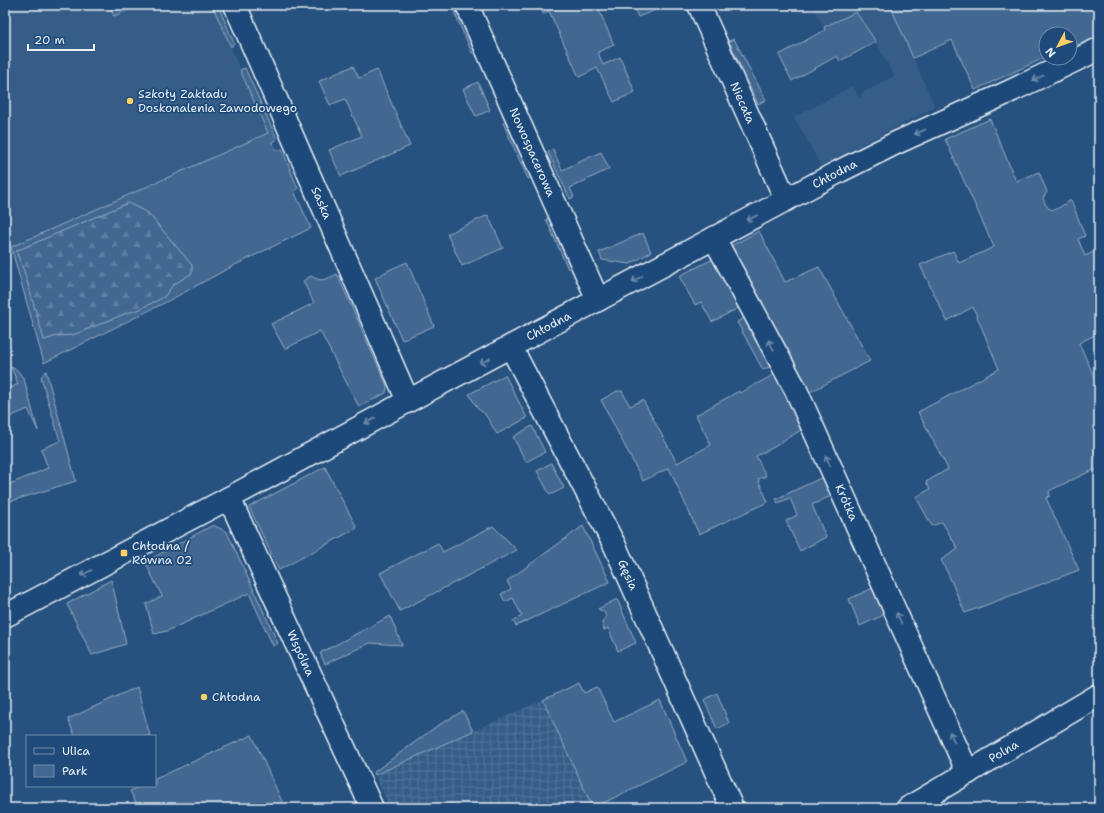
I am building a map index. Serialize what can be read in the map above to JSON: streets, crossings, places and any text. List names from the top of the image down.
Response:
{
  "streets": {
    "street": [
      "Niecała",
      "Nowospacerowa",
      "Chłodna",
      "Saska",
      "Krótka",
      "Gęsia",
      "Wspólna",
      "Polna"
    ]
  },
  "crossings": [
    ["Niecała", "Chłodna"],
    ["Nowospacerowa", "Chłodna"],
    ["Chłodna", "Saska"],
    ["Chłodna", "Krótka"],
    ["Chłodna", "Gęsia"],
    ["Chłodna", "Wspólna"],
    ["Krótka", "Polna"]
  ],
  "one_way": ["Chłodna", "Krótka"],
  "places": {
    "other": ["Szkoły Zakładu Doskonalenia Zawodowego", "Chłodna"],
    "transit": ["Chłodna / Równa 02"]
  },
  "legend": ["Ulica", "Park"],
  "scale_bar": "20 m",
  "north": "bottom left"
}
